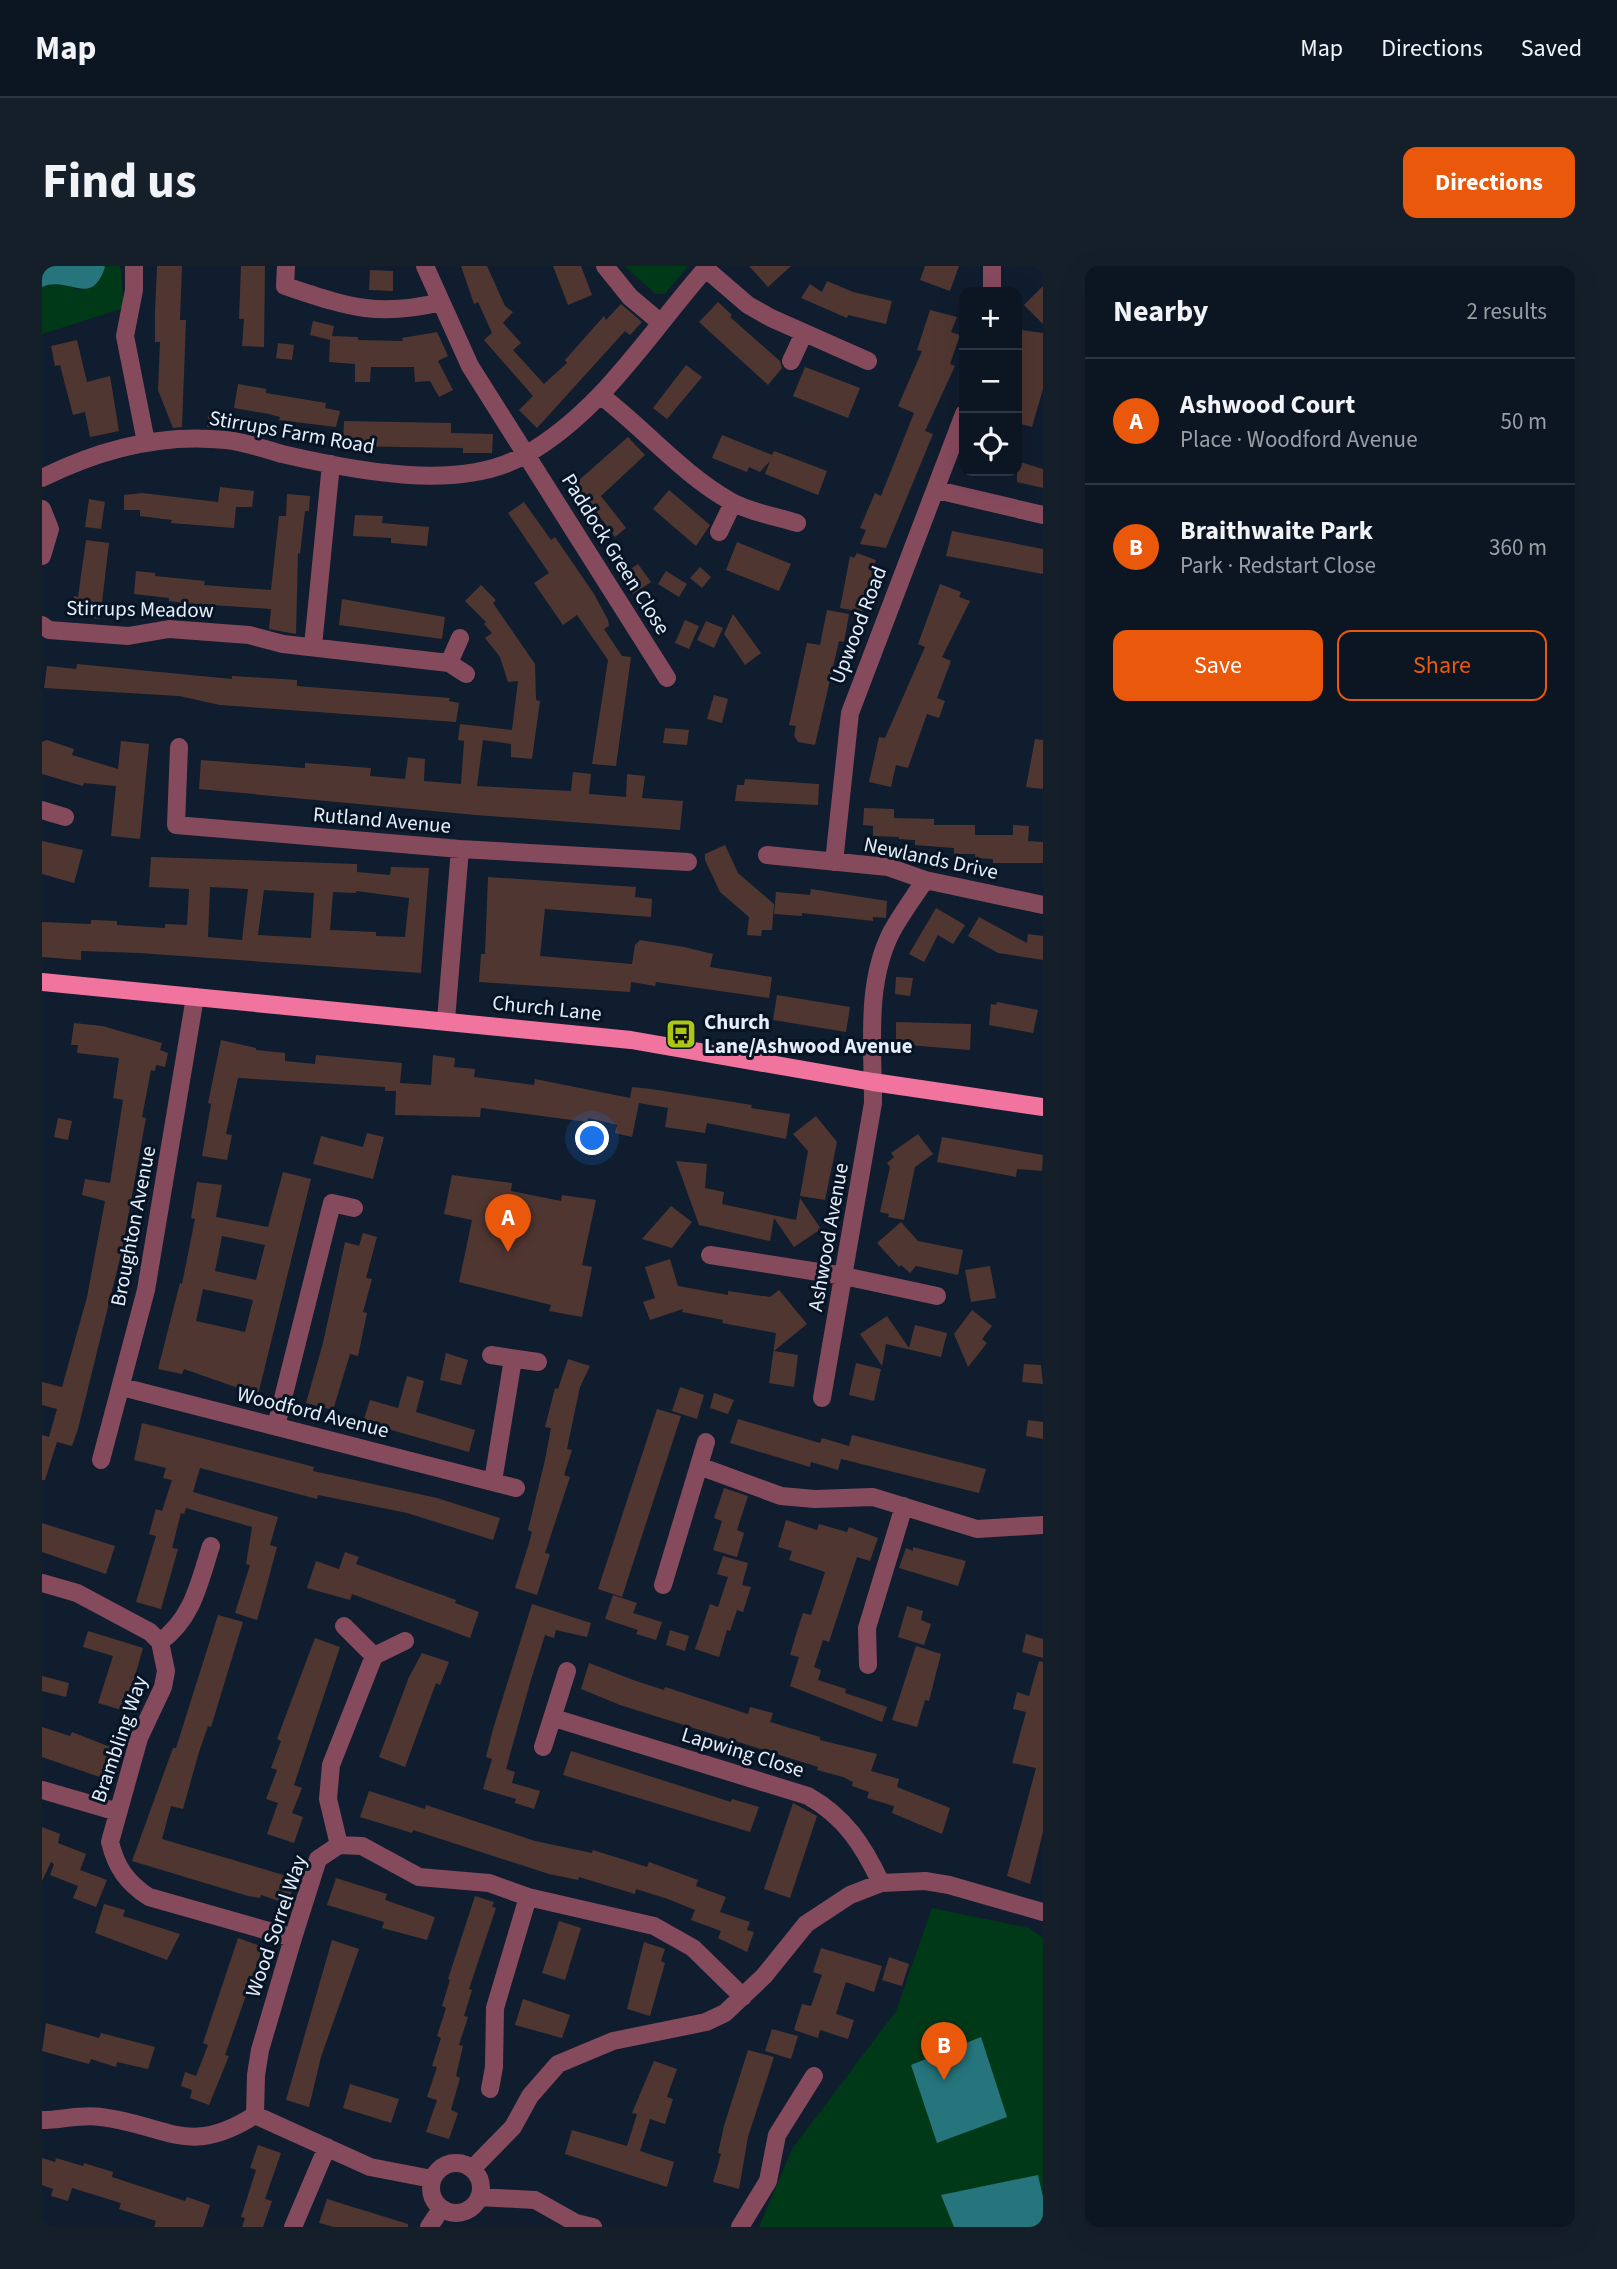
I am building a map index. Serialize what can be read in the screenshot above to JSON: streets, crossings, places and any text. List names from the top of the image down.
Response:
{
  "streets": {
    "main road": ["Church Lane"],
    "street": [
      "Stirrups Farm Road",
      "Paddock Green Close",
      "Stirrups Meadow",
      "Upwood Road",
      "Rutland Avenue",
      "Newlands Drive",
      "Broughton Avenue",
      "Ashwood Avenue",
      "Woodford Avenue",
      "Brambling Way",
      "Lapwing Close",
      "Wood Sorrel Way"
    ]
  },
  "crossings": [
    ["Stirrups Farm Road", "Paddock Green Close"],
    ["Upwood Road", "Newlands Drive"],
    ["Newlands Drive", "Ashwood Avenue"],
    ["Church Lane", "Broughton Avenue"],
    ["Church Lane", "Ashwood Avenue"],
    ["Broughton Avenue", "Woodford Avenue"],
    ["Brambling Way", "Wood Sorrel Way"]
  ],
  "places": {
    "bus stop": ["Church Lane/Ashwood Avenue"]
  },
  "page": {
    "header": "Map",
    "nav": ["Map", "Directions", "Saved"],
    "title": "Find us",
    "buttons": [
      "Directions",
      ["Save", "Share"]
    ],
    "heading": ["Nearby", "2 results"],
    "map_buttons": ["+", "−"],
    "list": [
      {
        "mark": "A",
        "name": "Ashwood Court",
        "note": "Place · Woodford Avenue",
        "value": "50 m"
      },
      {
        "mark": "B",
        "name": "Braithwaite Park",
        "note": "Park · Redstart Close",
        "value": "360 m"
      }
    ],
    "pins": ["A", "B"]
  }
}
